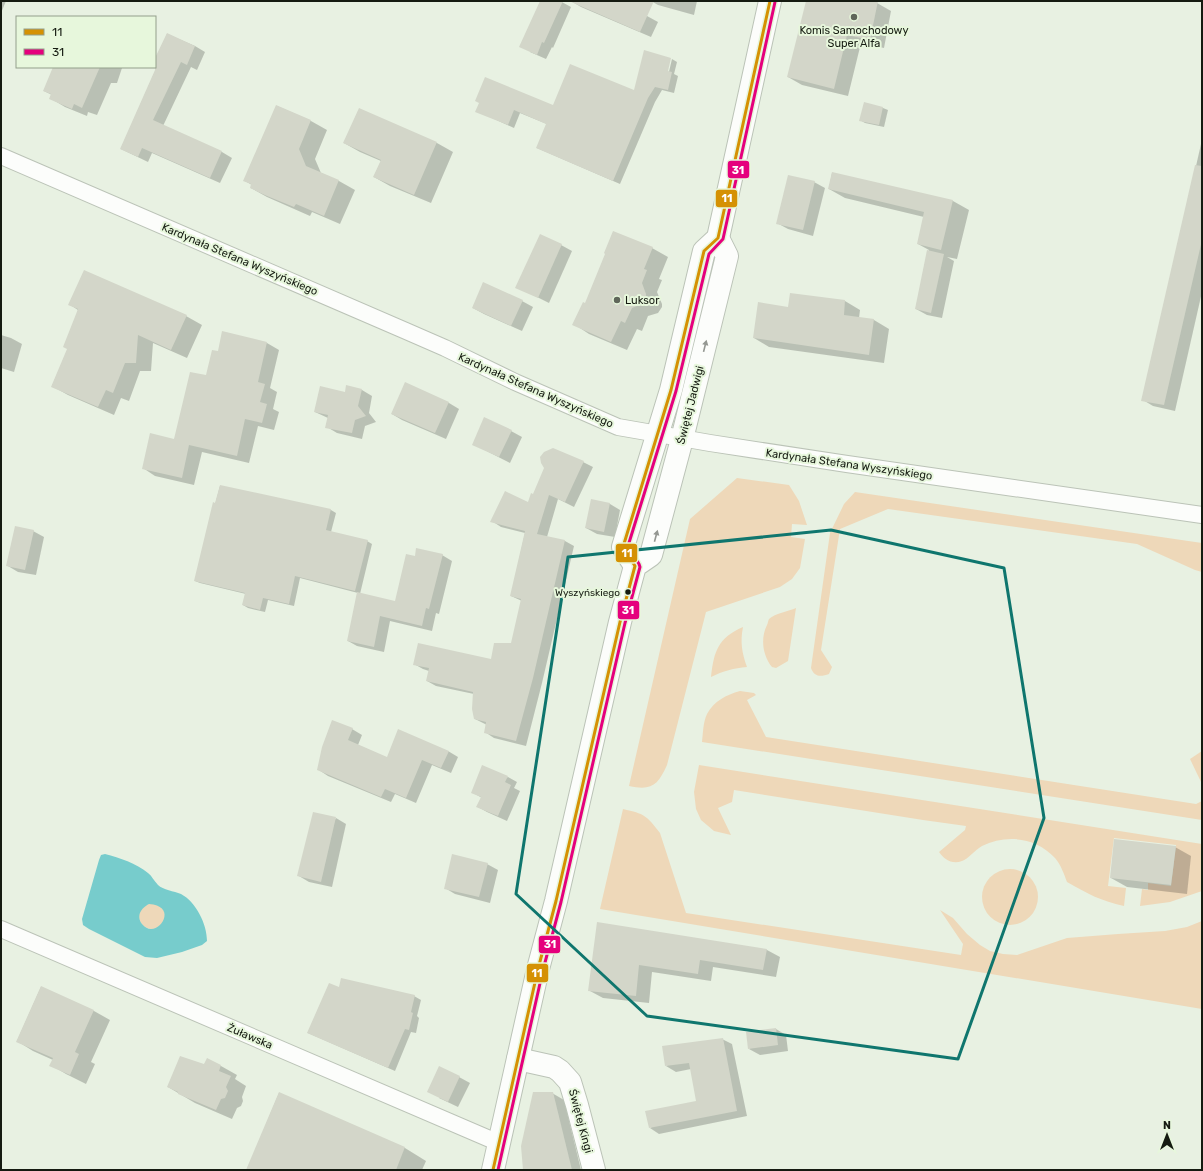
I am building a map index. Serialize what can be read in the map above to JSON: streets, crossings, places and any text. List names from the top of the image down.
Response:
{
  "streets": {
    "main road": ["Świętej Jadwigi", "Świętej Kingi"],
    "street": ["Kardynała Stefana Wyszyńskiego", "Żuławska"]
  },
  "crossings": [
    ["Kardynała Stefana Wyszyńskiego", "Świętej Jadwigi"]
  ],
  "places": ["Komis Samochodowy Super Alfa", "Luksor", "Wyszyńskiego"],
  "lines": ["transit line 11", "transit line 31"],
  "legend": ["11", "31"],
  "north": "top"
}
